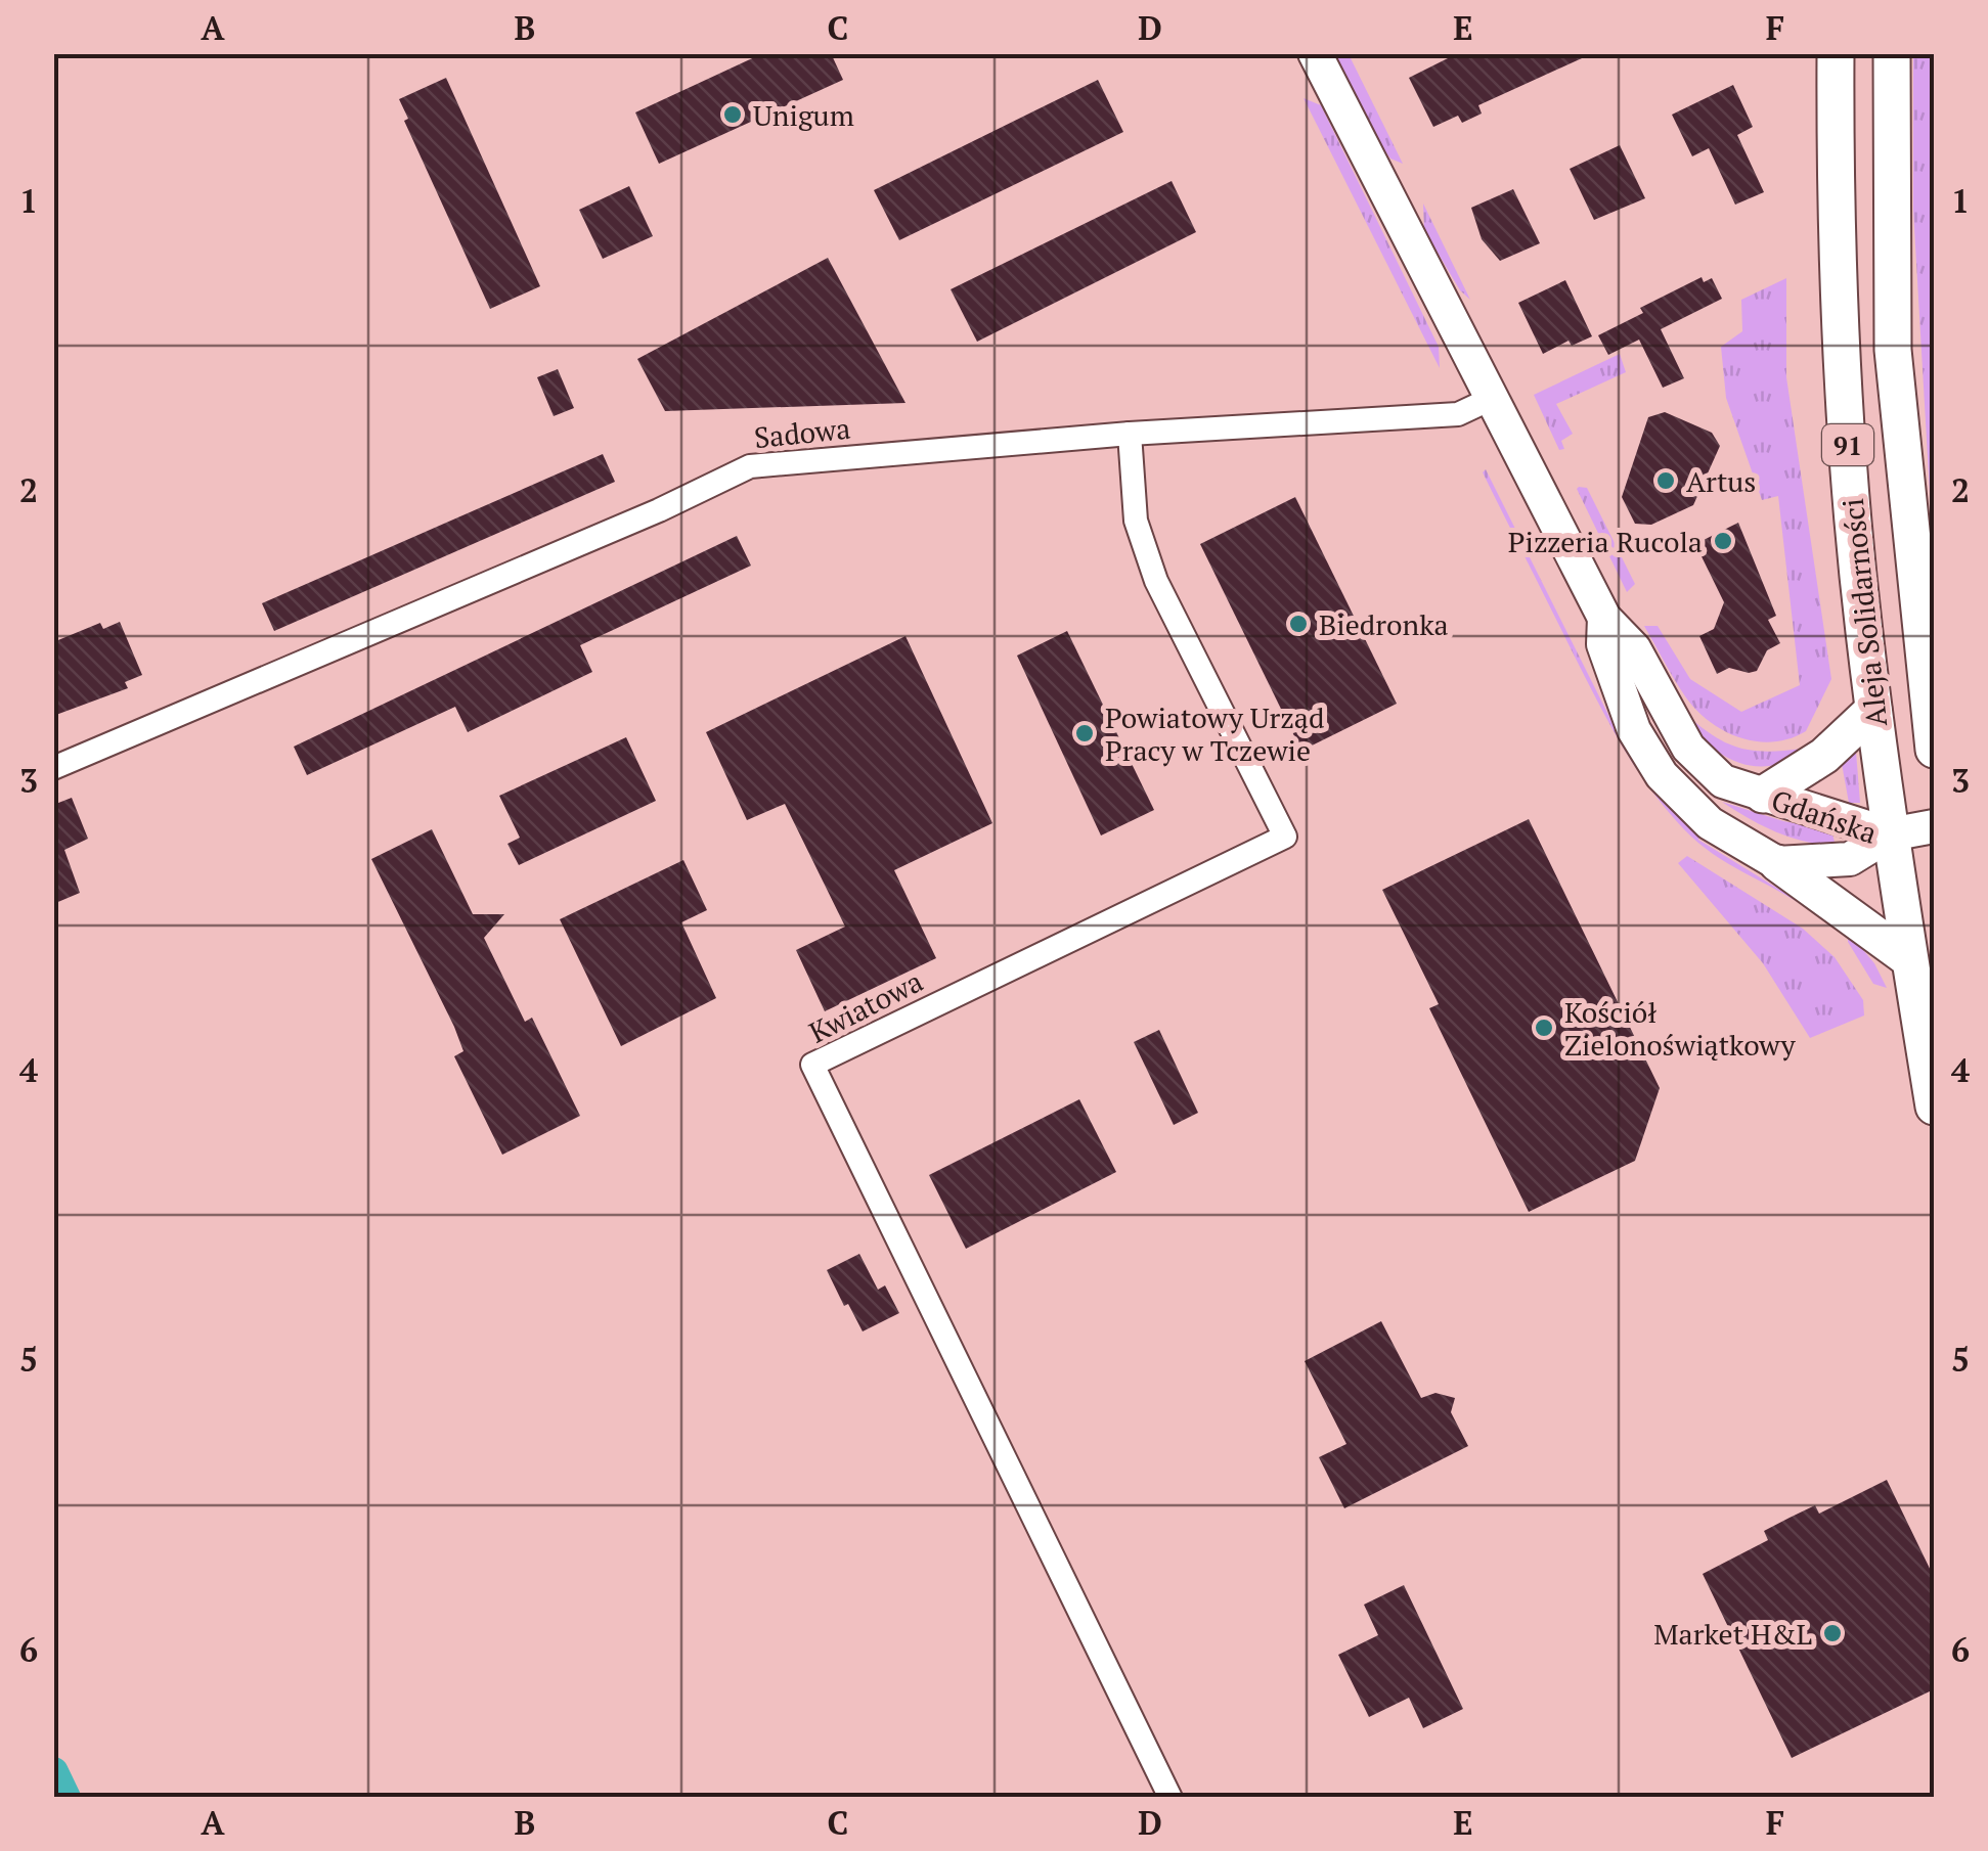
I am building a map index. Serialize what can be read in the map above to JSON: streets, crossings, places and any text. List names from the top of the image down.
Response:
{
  "streets": {
    "main road": ["91", "Aleja Solidarności"],
    "street": ["Sadowa", "Gdańska", "Kwiatowa"]
  },
  "crossings": [
    ["Sadowa", "Gdańska"],
    ["Sadowa", "Kwiatowa"],
    ["Aleja Solidarności", "Gdańska"]
  ],
  "places": [
    "Unigum",
    "Artus",
    "Pizzeria Rucola",
    "Biedronka",
    "Powiatowy Urząd Pracy w Tczewie",
    "Kościół Zielonoświątkowy",
    "Market H&L"
  ],
  "grid": {
    "columns": [
      "A",
      "B",
      "C",
      "D",
      "E",
      "F"
    ],
    "rows": [
      "1",
      "2",
      "3",
      "4",
      "5",
      "6"
    ]
  }
}
